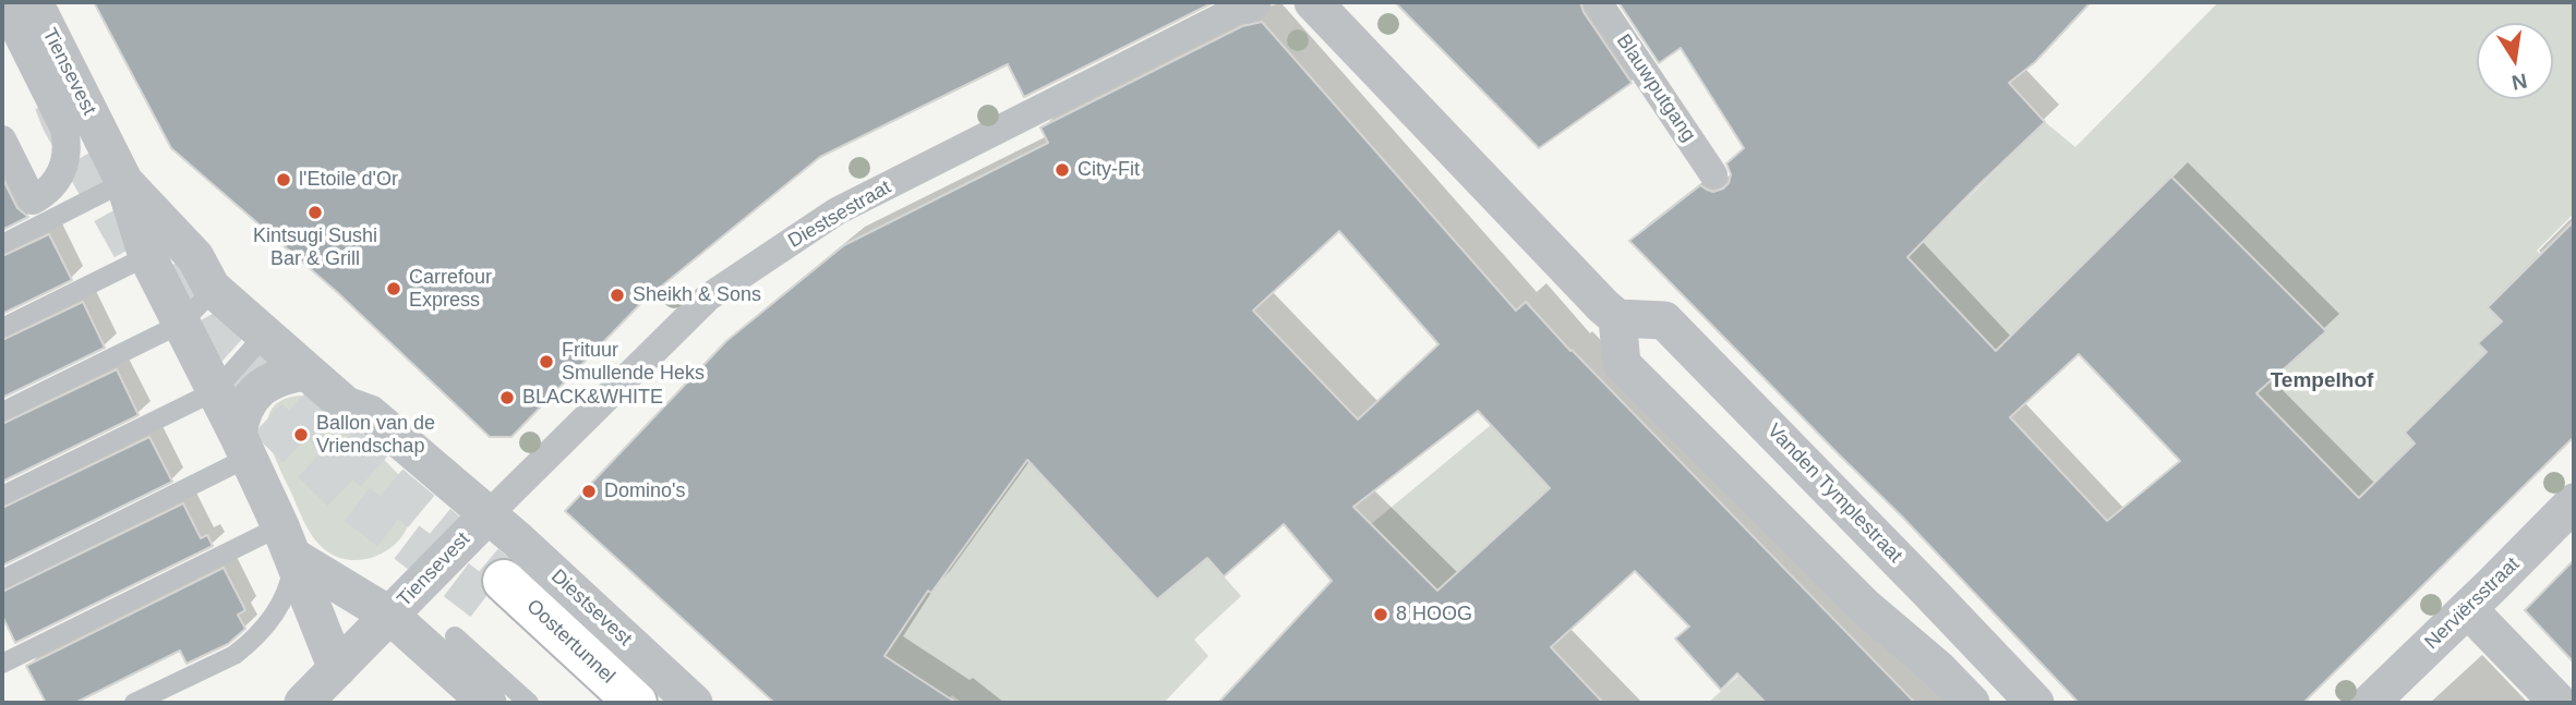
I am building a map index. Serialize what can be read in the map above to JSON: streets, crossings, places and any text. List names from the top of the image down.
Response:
{
  "streets": {
    "main road": ["Oostertunnel"],
    "street": [
      "Tiensevest",
      "Blauwputgang",
      "Diestsestraat",
      "Vanden Tymplestraat",
      "Nerviërsstraat",
      "Diestsevest"
    ]
  },
  "crossings": [
    ["Tiensevest", "Diestsestraat"],
    ["Tiensevest", "Diestsevest"],
    ["Diestsestraat", "Diestsevest"]
  ],
  "districts": ["Tempelhof"],
  "places": [
    "City-Fit",
    "l'Etoile d'Or",
    "Kintsugi Sushi Bar & Grill",
    "Carrefour Express",
    "Sheikh & Sons",
    "Frituur Smullende Heks",
    "BLACK&WHITE",
    "Ballon van de Vriendschap",
    "Domino's",
    "8 HOOG"
  ],
  "north": "bottom"
}
